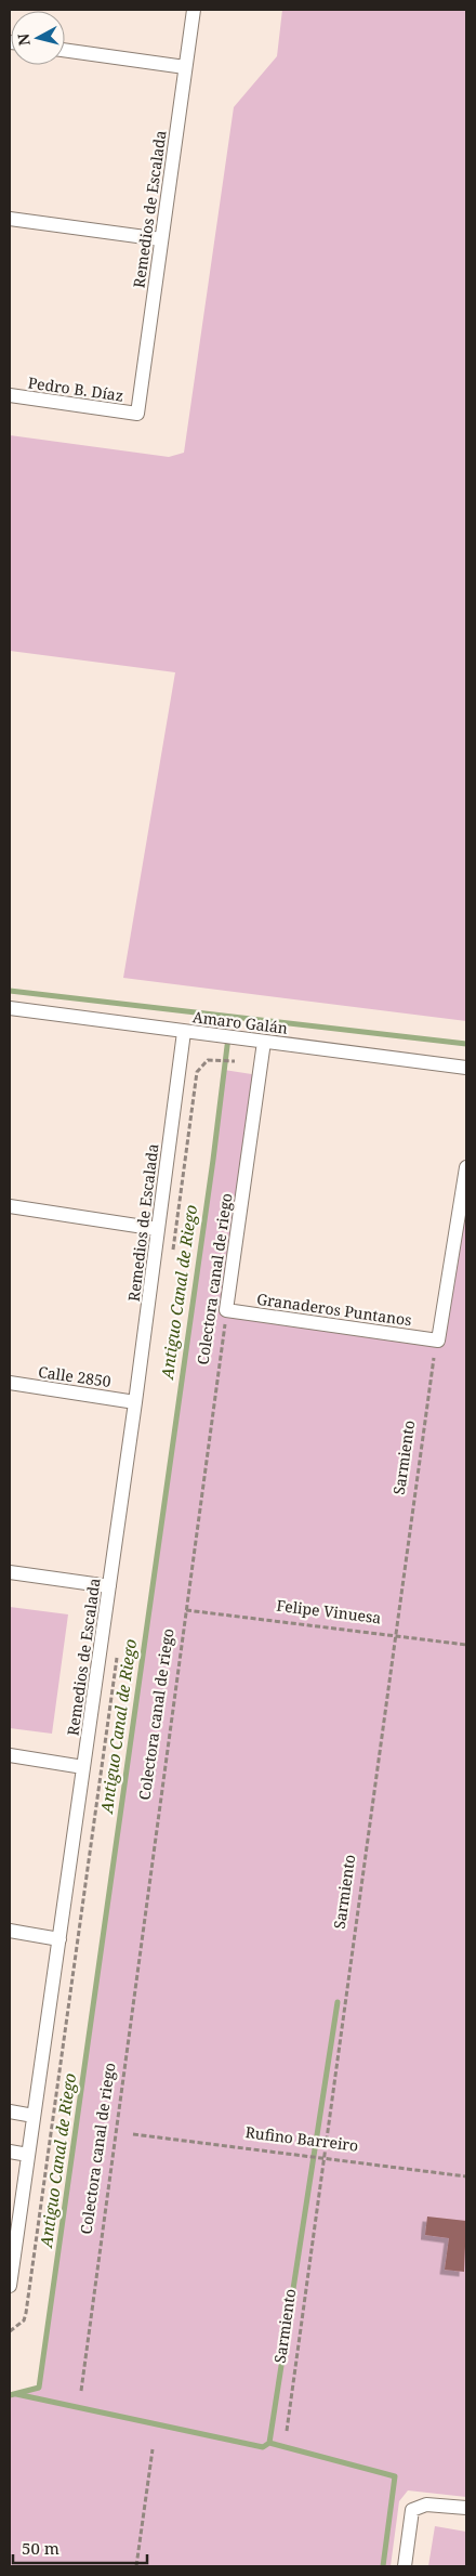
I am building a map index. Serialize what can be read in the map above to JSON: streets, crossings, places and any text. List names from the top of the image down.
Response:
{
  "streets": {
    "street": [
      "Remedios de Escalada",
      "Pedro B. Díaz",
      "Amaro Galán",
      "Colectora canal de riego",
      "Granaderos Puntanos",
      "Calle 2850"
    ],
    "path": ["Sarmiento", "Felipe Vinuesa", "Rufino Barreiro"]
  },
  "crossings": [
    ["Remedios de Escalada", "Pedro B. Díaz"],
    ["Remedios de Escalada", "Amaro Galán"],
    ["Remedios de Escalada", "Calle 2850"],
    ["Amaro Galán", "Colectora canal de riego"],
    ["Colectora canal de riego", "Granaderos Puntanos"],
    ["Colectora canal de riego", "Felipe Vinuesa"],
    ["Sarmiento", "Felipe Vinuesa"]
  ],
  "water": ["Antiguo Canal de Riego"],
  "scale_bar": "50 m",
  "north": "left"
}
